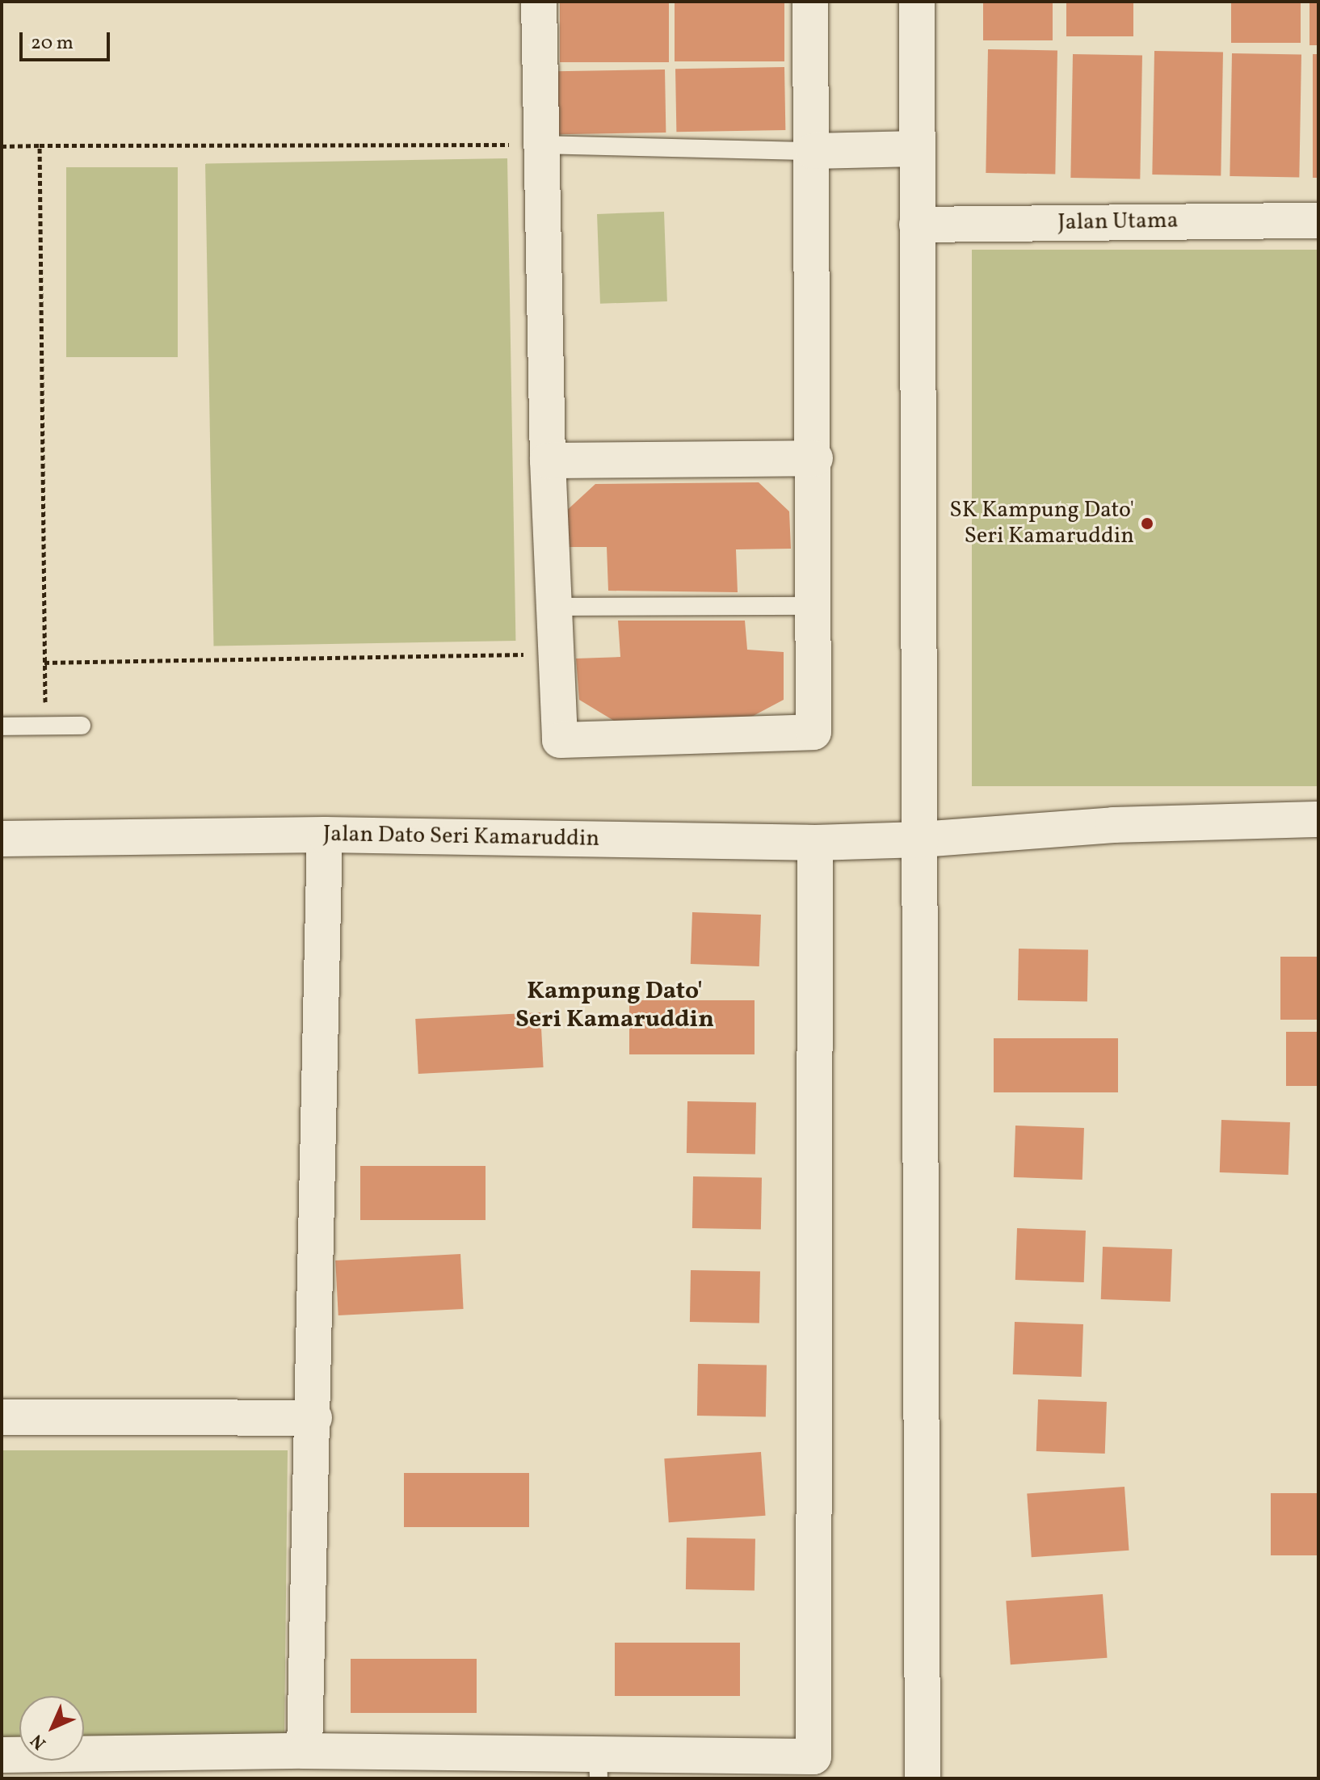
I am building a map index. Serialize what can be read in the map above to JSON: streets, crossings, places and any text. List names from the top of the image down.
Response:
{
  "streets": {
    "street": ["Jalan Utama", "Jalan Dato Seri Kamaruddin"]
  },
  "districts": ["Kampung Dato' Seri Kamaruddin"],
  "places": ["SK Kampung Dato' Seri Kamaruddin"],
  "scale_bar": "20 m",
  "north": "bottom left"
}
